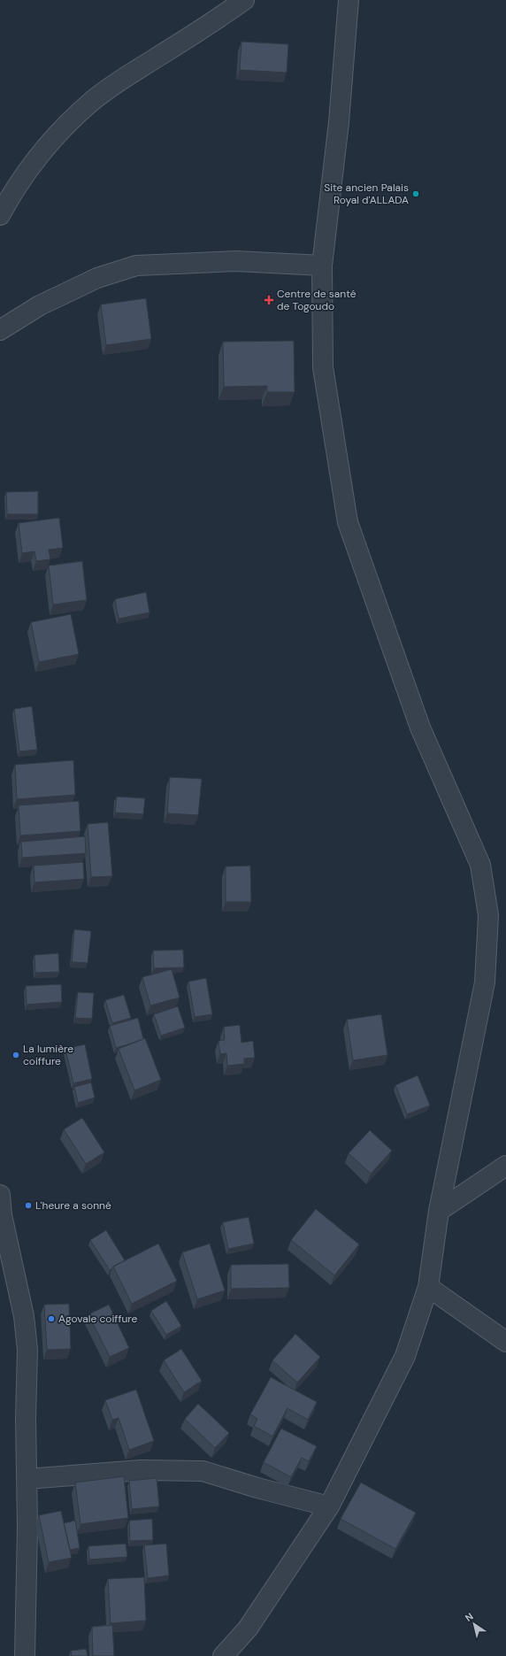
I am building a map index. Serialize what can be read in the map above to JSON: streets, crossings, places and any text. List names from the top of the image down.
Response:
{
  "places": {
    "other": [
      "Site ancien Palais Royal d'ALLADA",
      "La lumière coiffure",
      "L'heure a sonné",
      "Agovale coiffure"
    ],
    "health": ["Centre de santé de Togoudo"]
  },
  "north": "top left"
}
